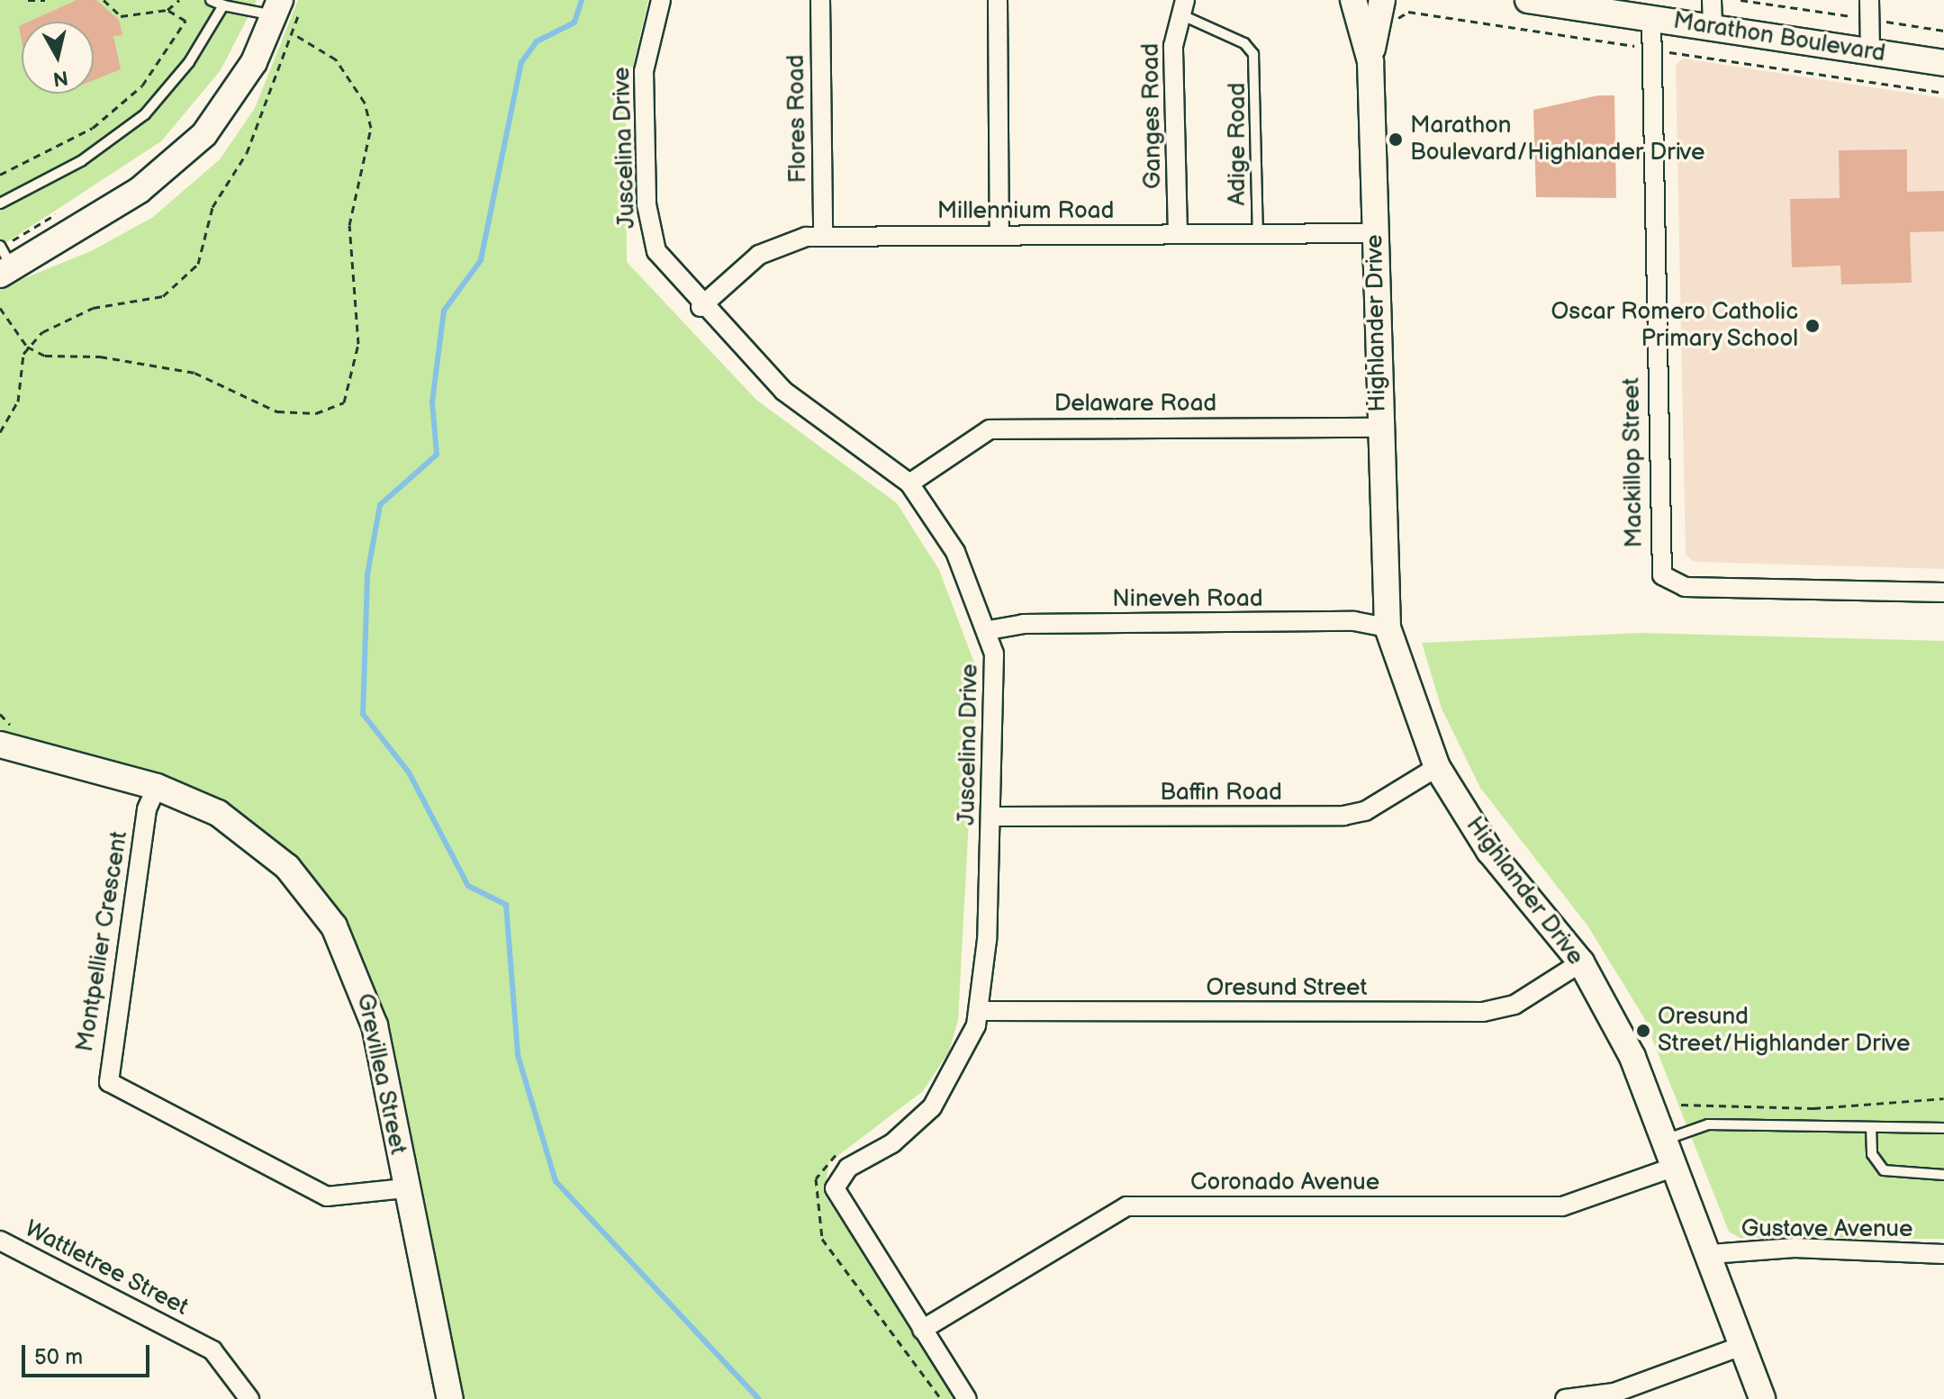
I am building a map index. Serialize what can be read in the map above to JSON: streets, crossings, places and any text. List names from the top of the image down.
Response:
{
  "streets": {
    "street": [
      "Marathon Boulevard",
      "Ganges Road",
      "Flores Road",
      "Juscelina Drive",
      "Millennium Road",
      "Highlander Drive",
      "Delaware Road",
      "Mackillop Street",
      "Nineveh Road",
      "Baffin Road",
      "Montpellier Crescent",
      "Oresund Street",
      "Grevillea Street",
      "Coronado Avenue",
      "Gustave Avenue",
      "Wattletree Street"
    ],
    "lane": ["Adige Road"]
  },
  "crossings": [
    ["Marathon Boulevard", "Mackillop Street"],
    ["Ganges Road", "Adige Road"],
    ["Ganges Road", "Millennium Road"],
    ["Flores Road", "Millennium Road"],
    ["Adige Road", "Millennium Road"],
    ["Juscelina Drive", "Millennium Road"],
    ["Juscelina Drive", "Delaware Road"],
    ["Juscelina Drive", "Nineveh Road"],
    ["Juscelina Drive", "Baffin Road"],
    ["Juscelina Drive", "Oresund Street"],
    ["Juscelina Drive", "Coronado Avenue"],
    ["Millennium Road", "Highlander Drive"],
    ["Highlander Drive", "Delaware Road"],
    ["Highlander Drive", "Nineveh Road"],
    ["Highlander Drive", "Baffin Road"],
    ["Highlander Drive", "Oresund Street"],
    ["Highlander Drive", "Coronado Avenue"],
    ["Highlander Drive", "Gustave Avenue"],
    ["Montpellier Crescent", "Grevillea Street"]
  ],
  "places": ["Marathon Boulevard/Highlander Drive", "Oscar Romero Catholic Primary School", "Oresund Street/Highlander Drive"],
  "scale_bar": "50 m",
  "north": "bottom"
}
